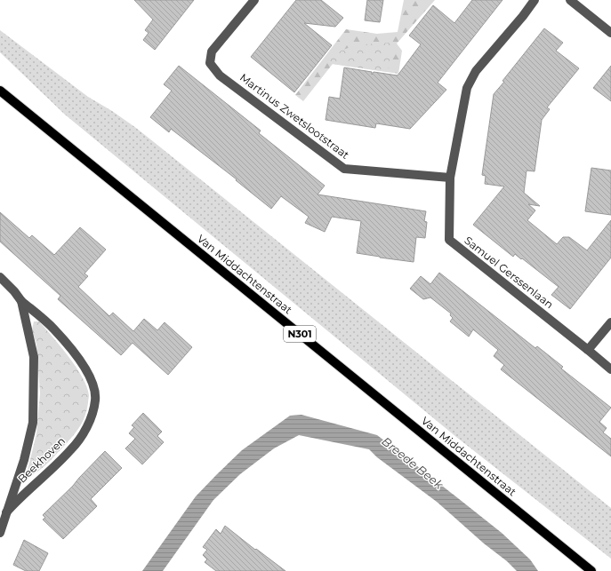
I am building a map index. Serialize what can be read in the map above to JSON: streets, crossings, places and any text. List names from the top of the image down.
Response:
{
  "streets": {
    "main road": ["Van Middachtenstraat", "N301"],
    "street": ["Martinus Zwetslootstraat", "Samuel Gerssenlaan", "Beekhoven"]
  },
  "crossings": [
    ["Martinus Zwetslootstraat", "Samuel Gerssenlaan"]
  ],
  "water": ["Breede Beek"]
}
